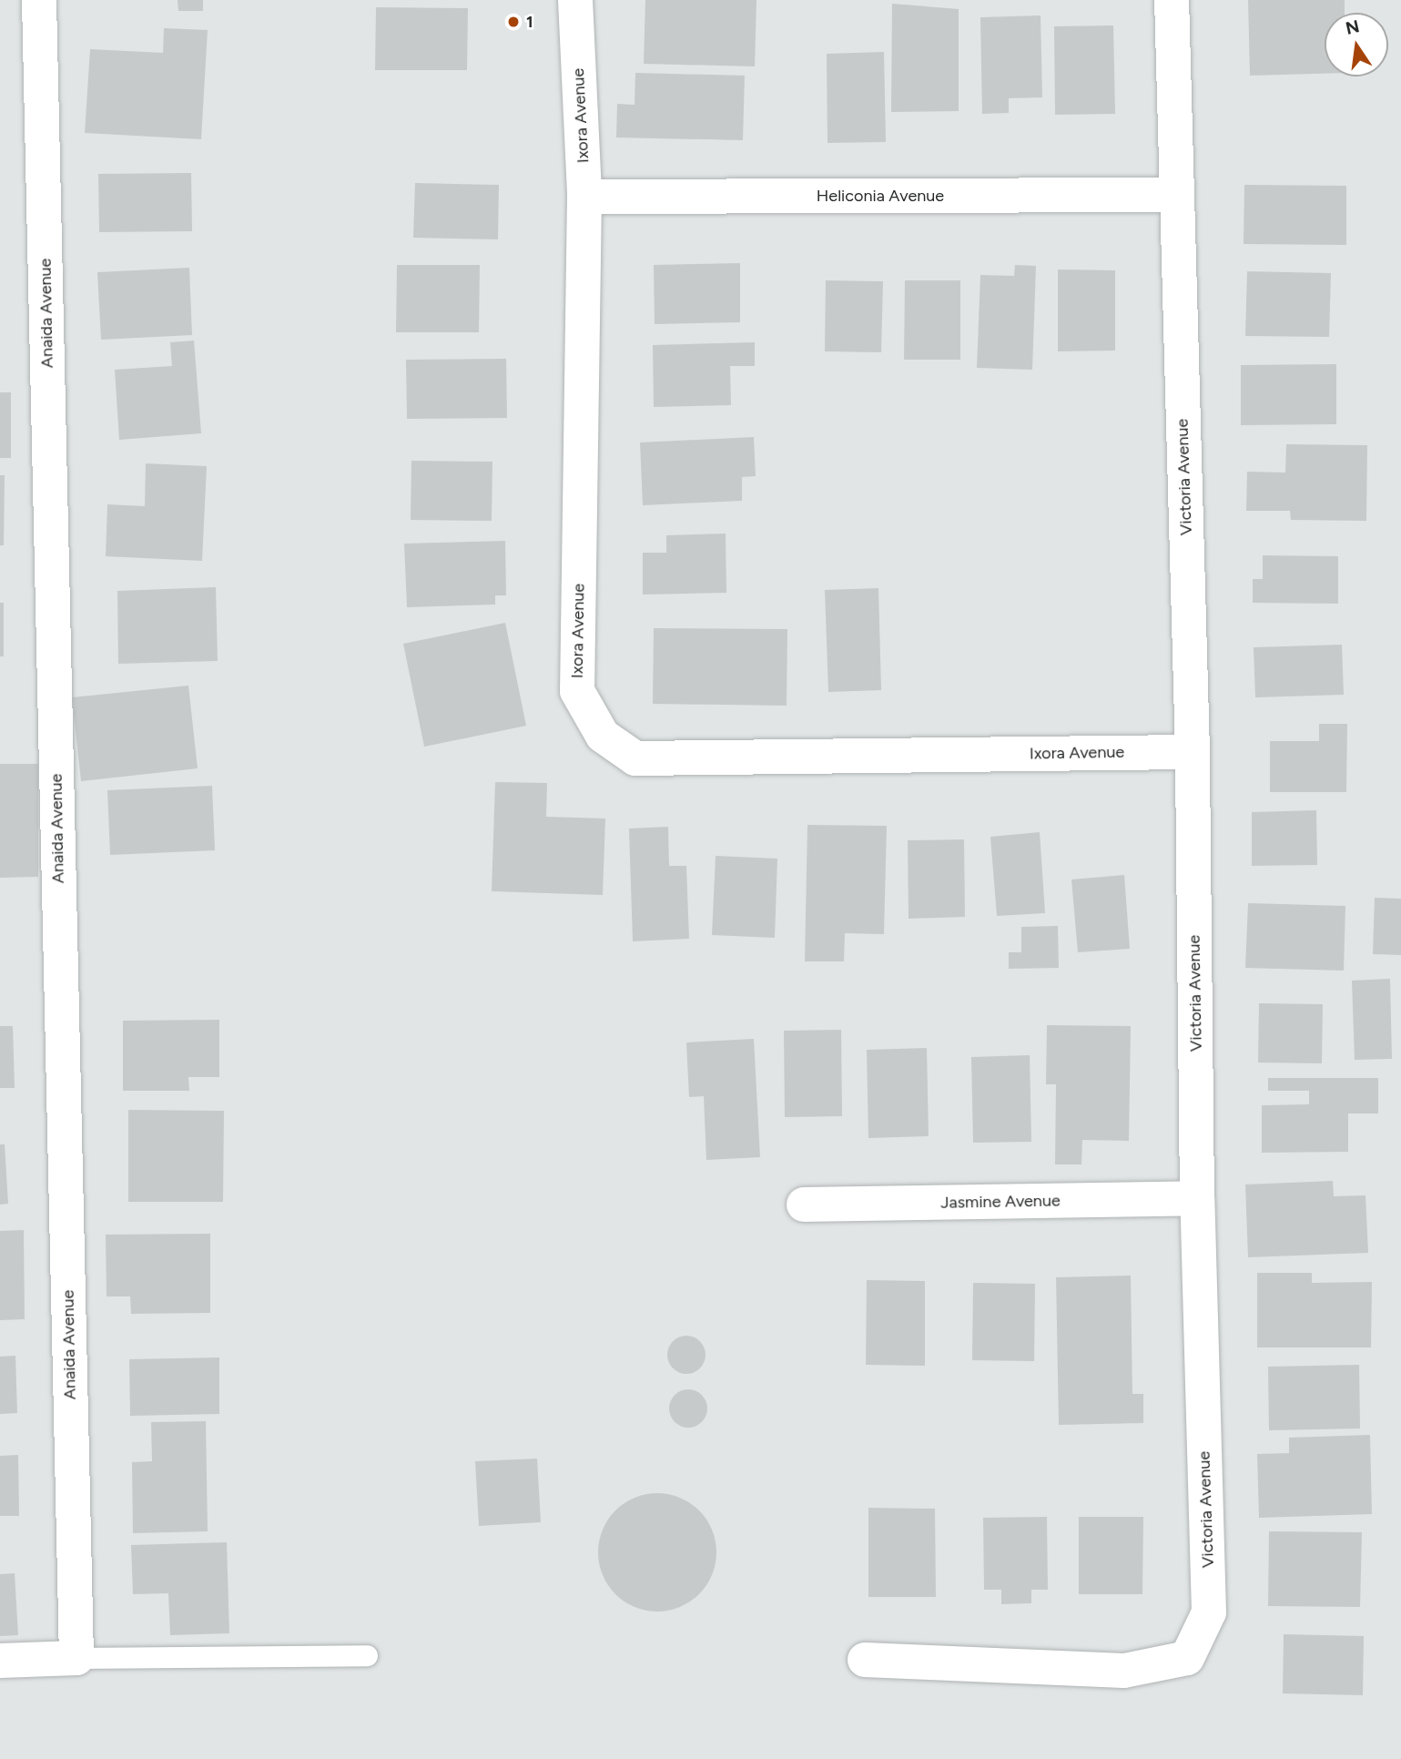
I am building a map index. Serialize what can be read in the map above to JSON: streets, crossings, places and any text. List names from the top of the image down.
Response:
{
  "streets": {
    "street": [
      "Ixora Avenue",
      "Heliconia Avenue",
      "Anaida Avenue",
      "Victoria Avenue",
      "Jasmine Avenue"
    ]
  },
  "crossings": [
    ["Ixora Avenue", "Heliconia Avenue"],
    ["Ixora Avenue", "Victoria Avenue"],
    ["Heliconia Avenue", "Victoria Avenue"],
    ["Victoria Avenue", "Jasmine Avenue"]
  ],
  "places": ["1"],
  "north": "top"
}
